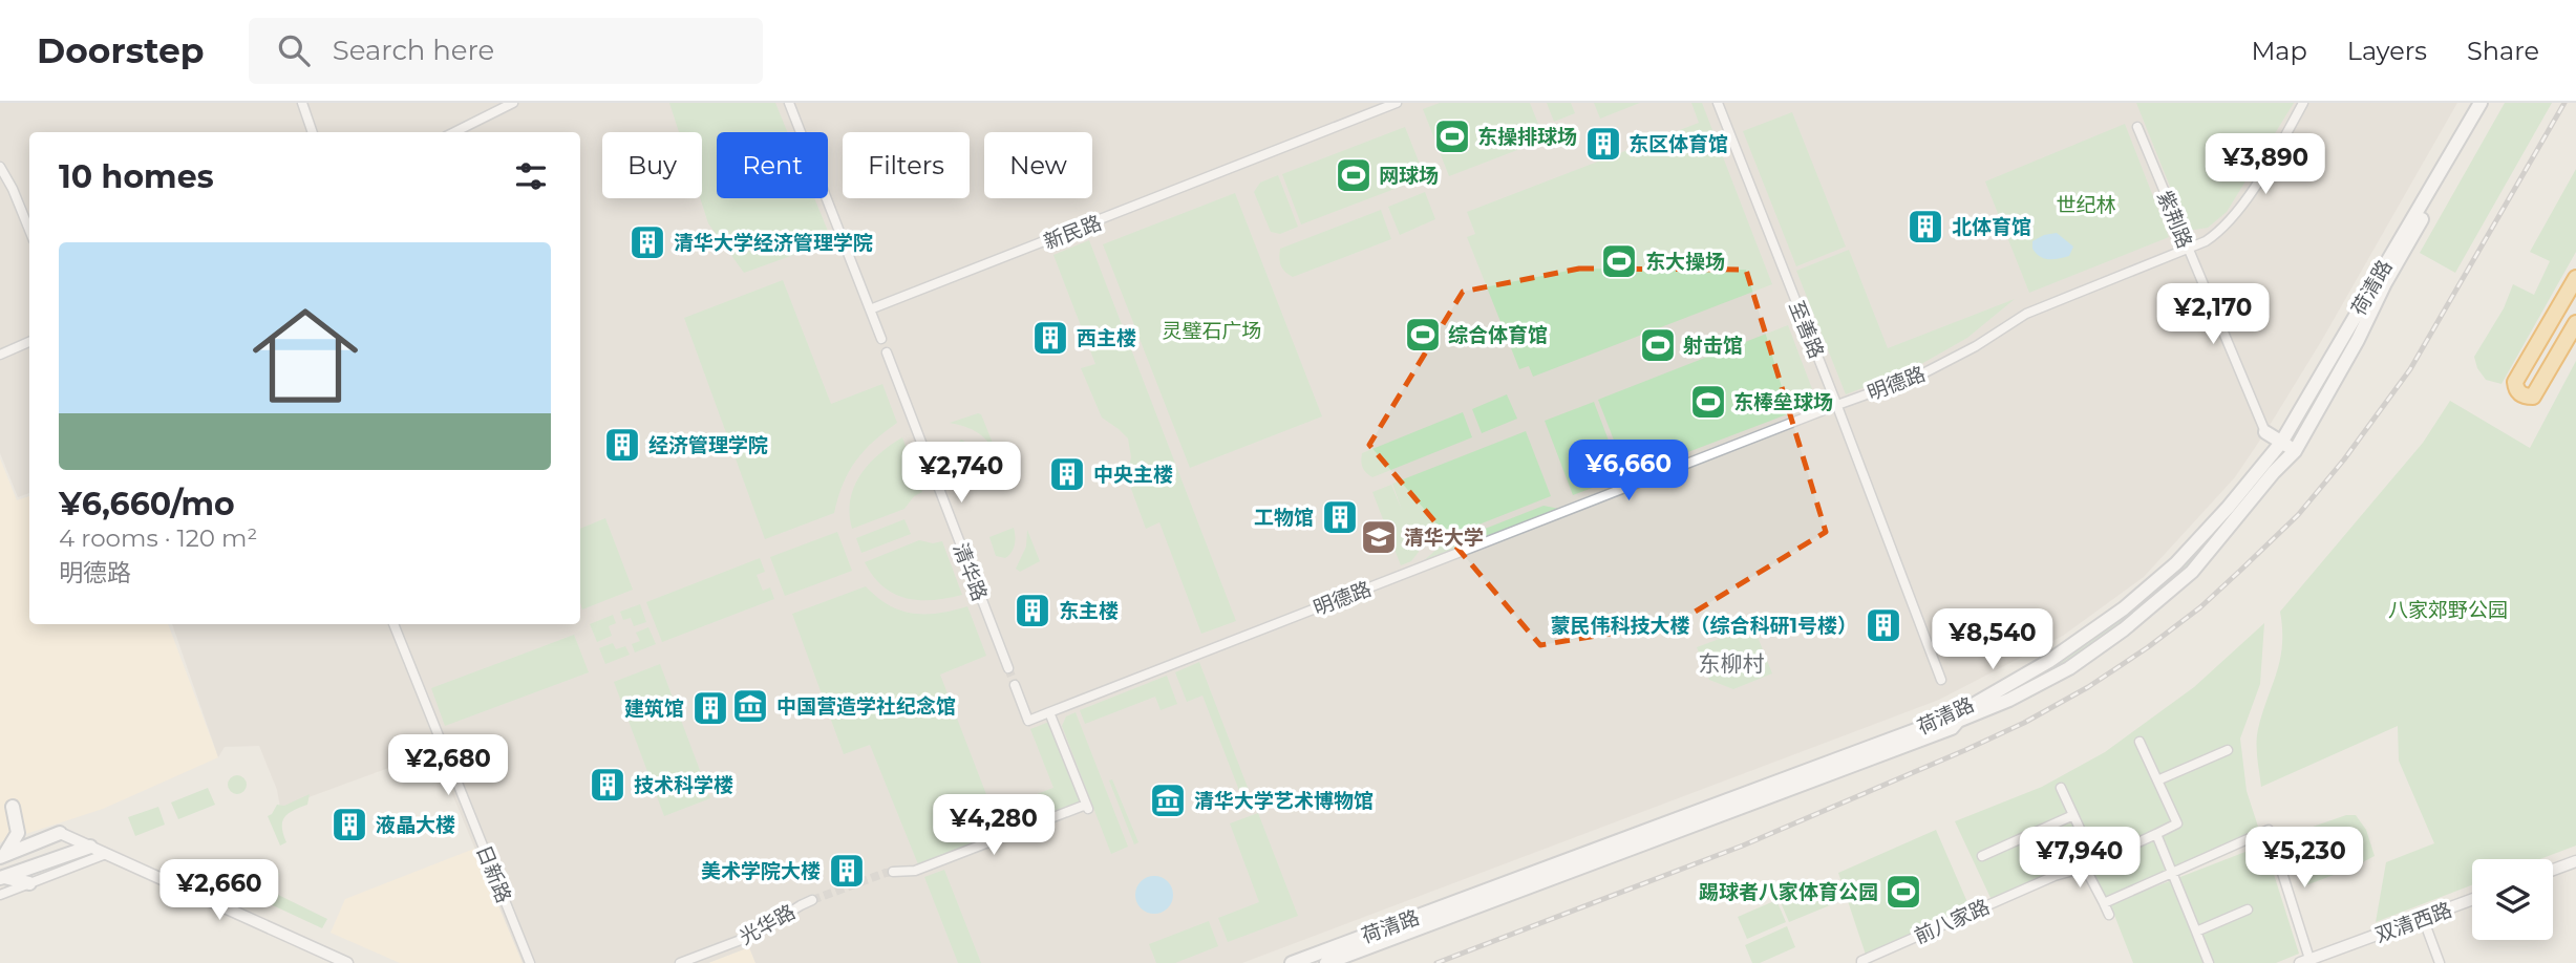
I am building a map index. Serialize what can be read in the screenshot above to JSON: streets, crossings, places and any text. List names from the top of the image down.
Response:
{
  "streets": {
    "main road": ["荷清路"],
    "street": [
      "紫荆路",
      "新民路",
      "至善路",
      "明德路",
      "清华路",
      "日新路",
      "前八家路",
      "双清西路",
      "光华路"
    ]
  },
  "crossings": [
    ["紫荆路", "明德路"],
    ["至善路", "明德路"]
  ],
  "districts": ["东柳村"],
  "parks": ["世纪林", "灵璧石广场", "八家郊野公园"],
  "places": {
    "sports": [
      "东操排球场",
      "网球场",
      "东大操场",
      "综合体育馆",
      "射击馆",
      "东棒垒球场",
      "踢球者八家体育公园"
    ],
    "building": [
      "东区体育馆",
      "北体育馆",
      "清华大学经济管理学院",
      "西主楼",
      "经济管理学院",
      "中央主楼",
      "工物馆",
      "东主楼",
      "蒙民伟科技大楼（综合科研1号楼）",
      "建筑馆",
      "技术科学楼",
      "液晶大楼",
      "美术学院大楼"
    ],
    "school or university": ["清华大学"],
    "museum": ["中国营造学社纪念馆", "清华大学艺术博物馆"]
  },
  "page": {
    "header": "Doorstep",
    "search": "Search here",
    "nav": ["Map", "Layers", "Share"],
    "chip": [
      "Buy",
      "Rent",
      "Filters",
      "New"
    ],
    "heading": "10 homes",
    "price": [
      "¥3,890",
      "¥2,170",
      "¥6,660",
      "¥2,740",
      "¥8,540",
      "¥2,680",
      "¥4,280",
      "¥7,940",
      "¥5,230",
      "¥2,660"
    ],
    "list": [
      {
        "name": "¥6,660/mo",
        "note": "4 rooms · 120 m² · 明德路"
      }
    ]
  }
}
